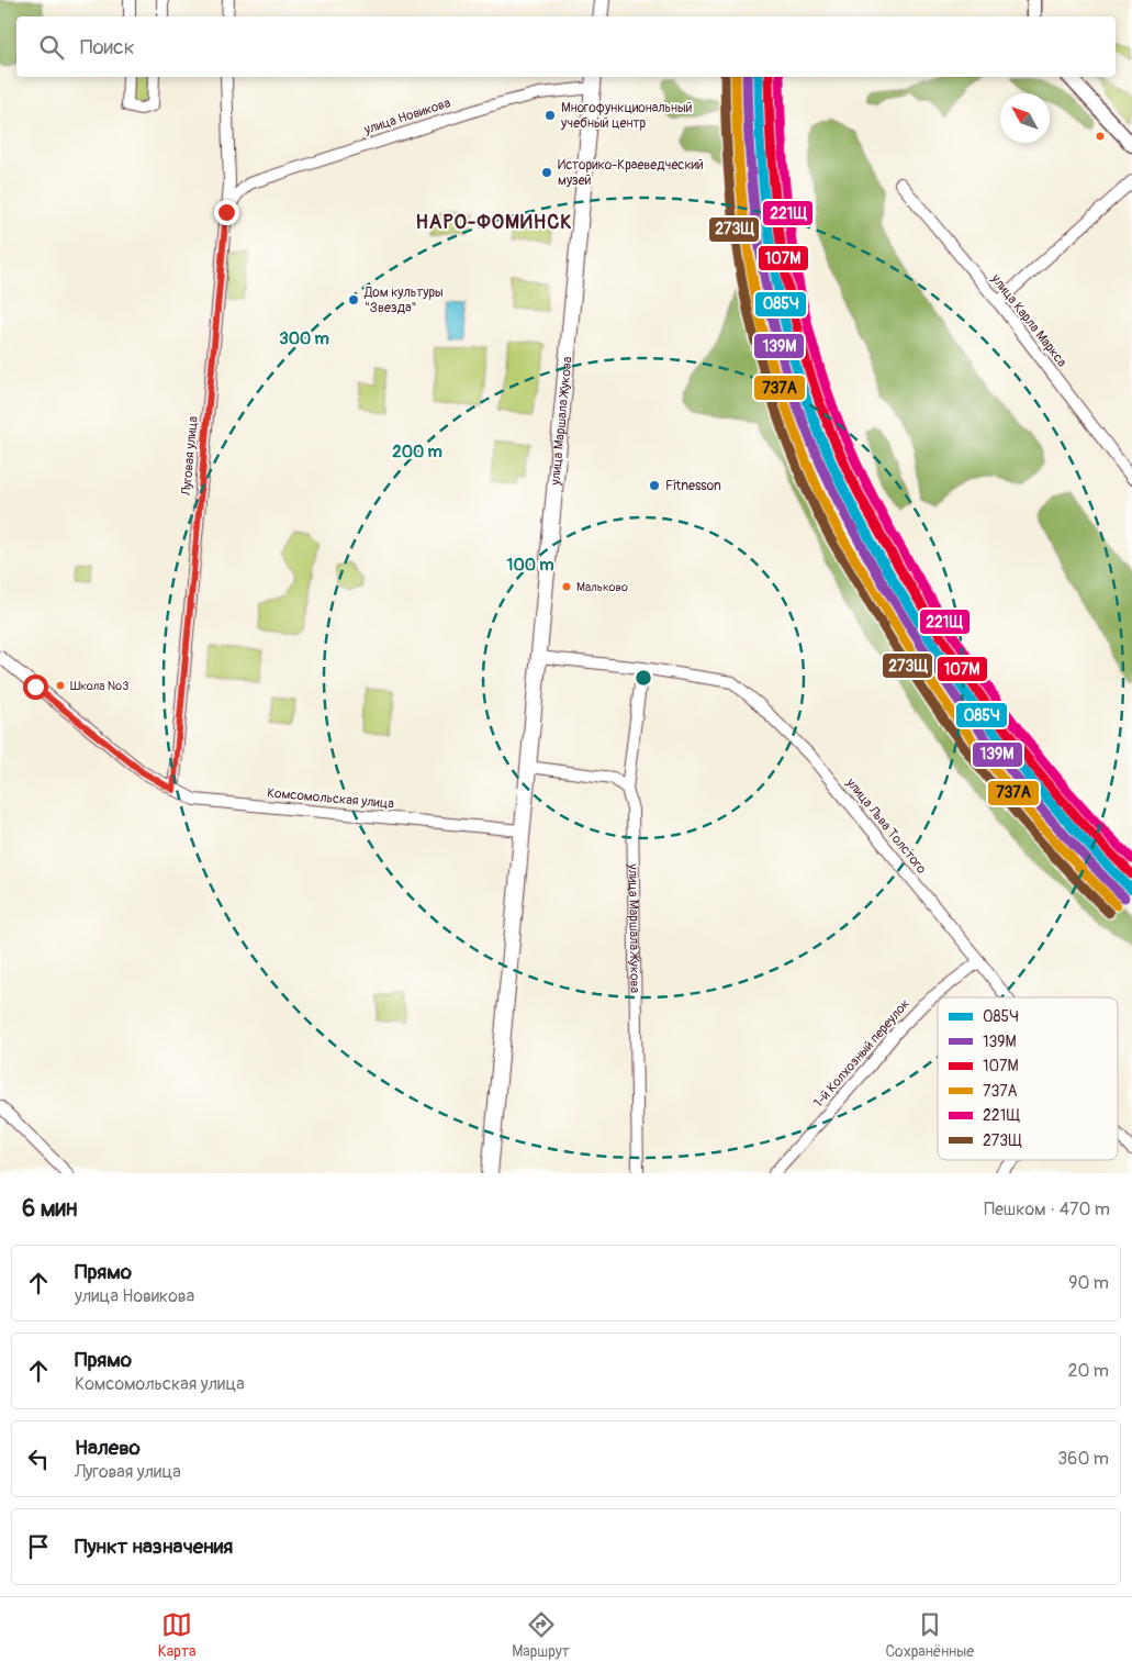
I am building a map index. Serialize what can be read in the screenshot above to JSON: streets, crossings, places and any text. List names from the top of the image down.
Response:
{
  "streets": {
    "main road": ["улица Маршала Жукова"],
    "street": [
      "улица Новикова",
      "улица Карла Маркса",
      "Луговая улица",
      "Комсомольская улица",
      "улица Льва Толстого",
      "1-й Колхозный переулок"
    ]
  },
  "crossings": [
    ["улица Новикова", "улица Маршала Жукова"],
    ["улица Новикова", "Луговая улица"],
    ["улица Маршала Жукова", "Комсомольская улица"],
    ["улица Маршала Жукова", "улица Льва Толстого"],
    ["Луговая улица", "Комсомольская улица"],
    ["улица Льва Толстого", "1-й Колхозный переулок"]
  ],
  "districts": ["НАРО-ФОМИНСК"],
  "places": [
    "Многофункциональный учебный центр",
    "Историко-Краеведческий музей",
    "Дом культуры \"Звезда\"",
    "Fitnesson",
    "Мальково",
    "Школа №3"
  ],
  "lines": [
    "transit line 085Ч",
    "transit line 139М",
    "transit line 107М",
    "transit line 737А",
    "transit line 221Щ",
    "transit line 273Щ"
  ],
  "legend": [
    "085Ч",
    "139М",
    "107М",
    "737А",
    "221Щ",
    "273Щ"
  ],
  "north": "top left",
  "page": {
    "search": "Поиск",
    "heading": ["6 мин", "Пешком · 470 m"],
    "list": [
      ["Прямо", "улица Новикова", "90 m"],
      ["Прямо", "Комсомольская улица", "20 m"],
      ["Налево", "Луговая улица", "360 m"],
      "Пункт назначения"
    ],
    "nav": ["Карта", "Маршрут", "Сохранённые"]
  },
  "rings": ["300 m", "200 m", "100 m"]
}
